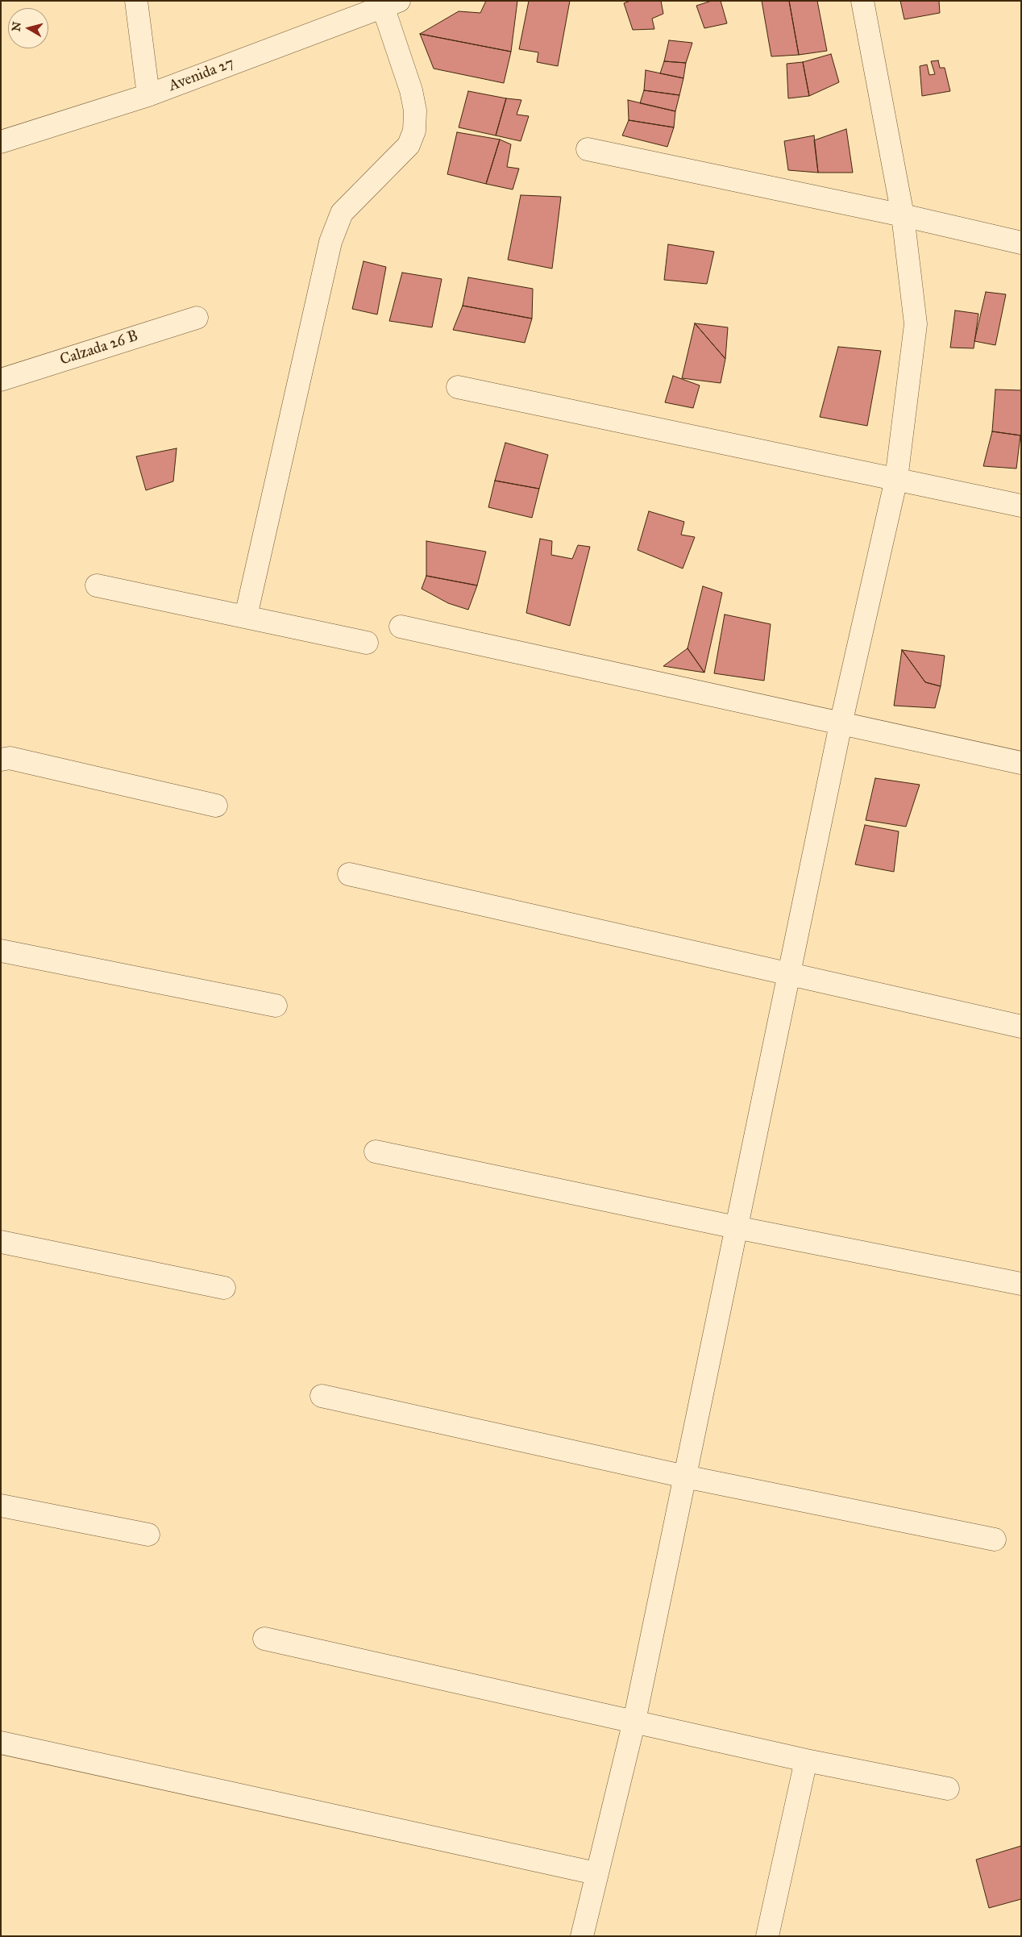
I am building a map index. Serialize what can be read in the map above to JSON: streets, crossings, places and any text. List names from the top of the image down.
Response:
{
  "streets": {
    "street": ["Avenida 27", "Calzada 26 B"]
  },
  "north": "left"
}
